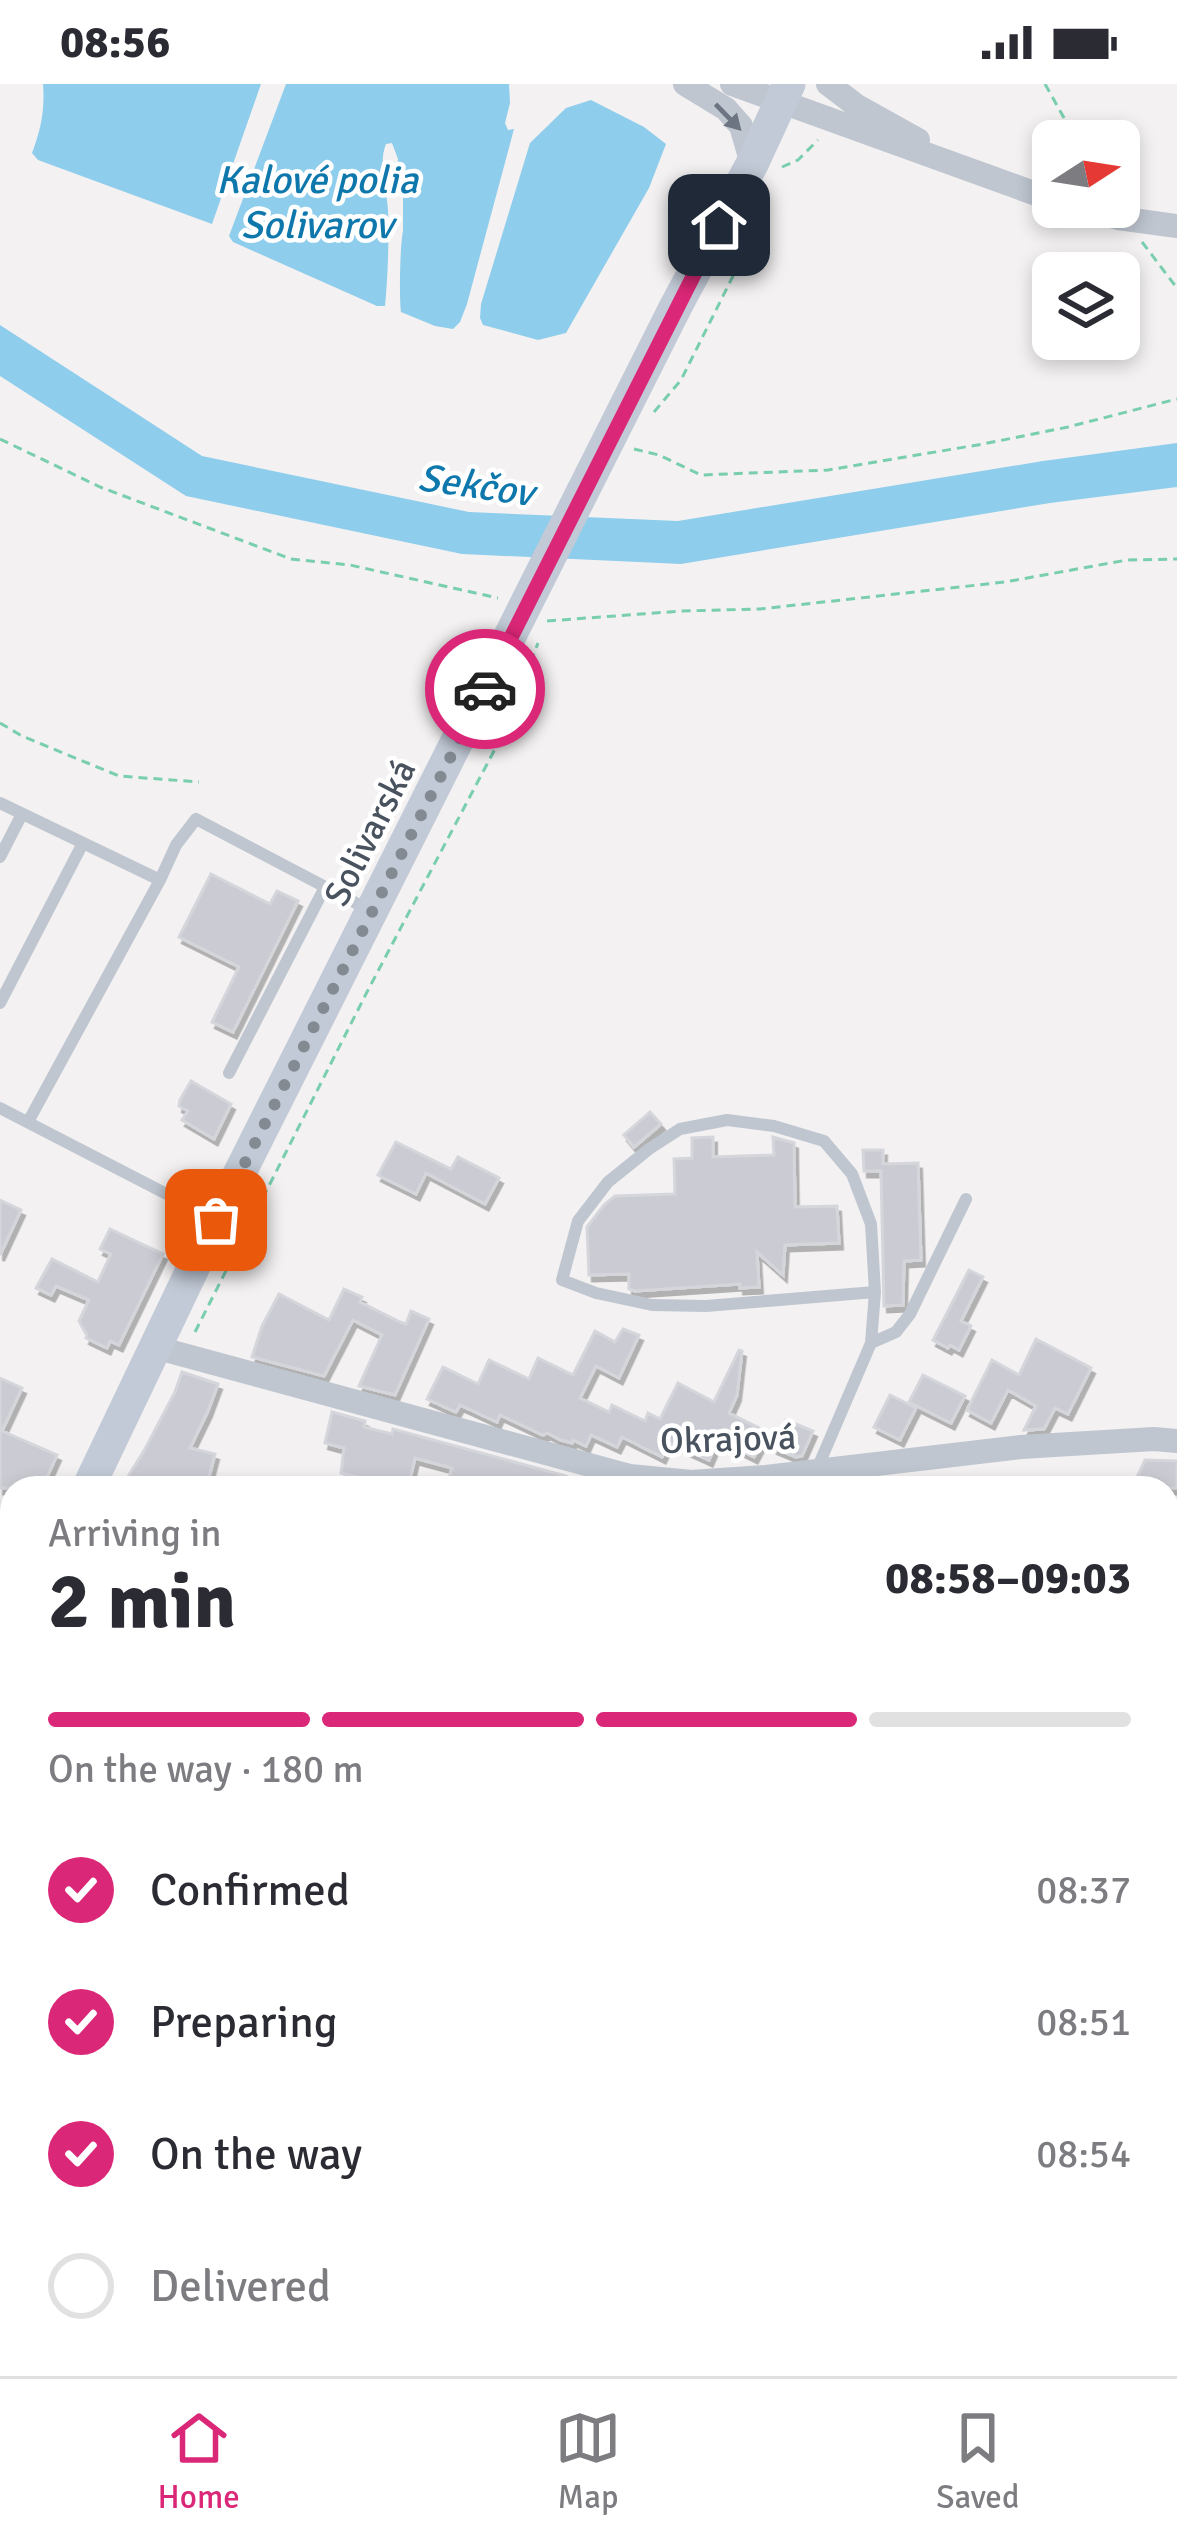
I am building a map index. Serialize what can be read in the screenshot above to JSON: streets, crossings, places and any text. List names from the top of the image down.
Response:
{
  "streets": {
    "street": ["Solivarská", "Okrajová"]
  },
  "crossings": [
    ["Solivarská", "Okrajová"]
  ],
  "water": ["Kalové polia Solivarov", "Sekčov"],
  "north": "right",
  "page": {
    "status": "08:56",
    "heading": ["2 min", "Arriving in", "08:58–09:03"],
    "bar": "On the way · 180 m",
    "list": [
      ["Confirmed", "08:37"],
      ["Preparing", "08:51"],
      ["On the way", "08:54"],
      "Delivered"
    ],
    "tabs": ["Home", "Map", "Saved"]
  }
}
